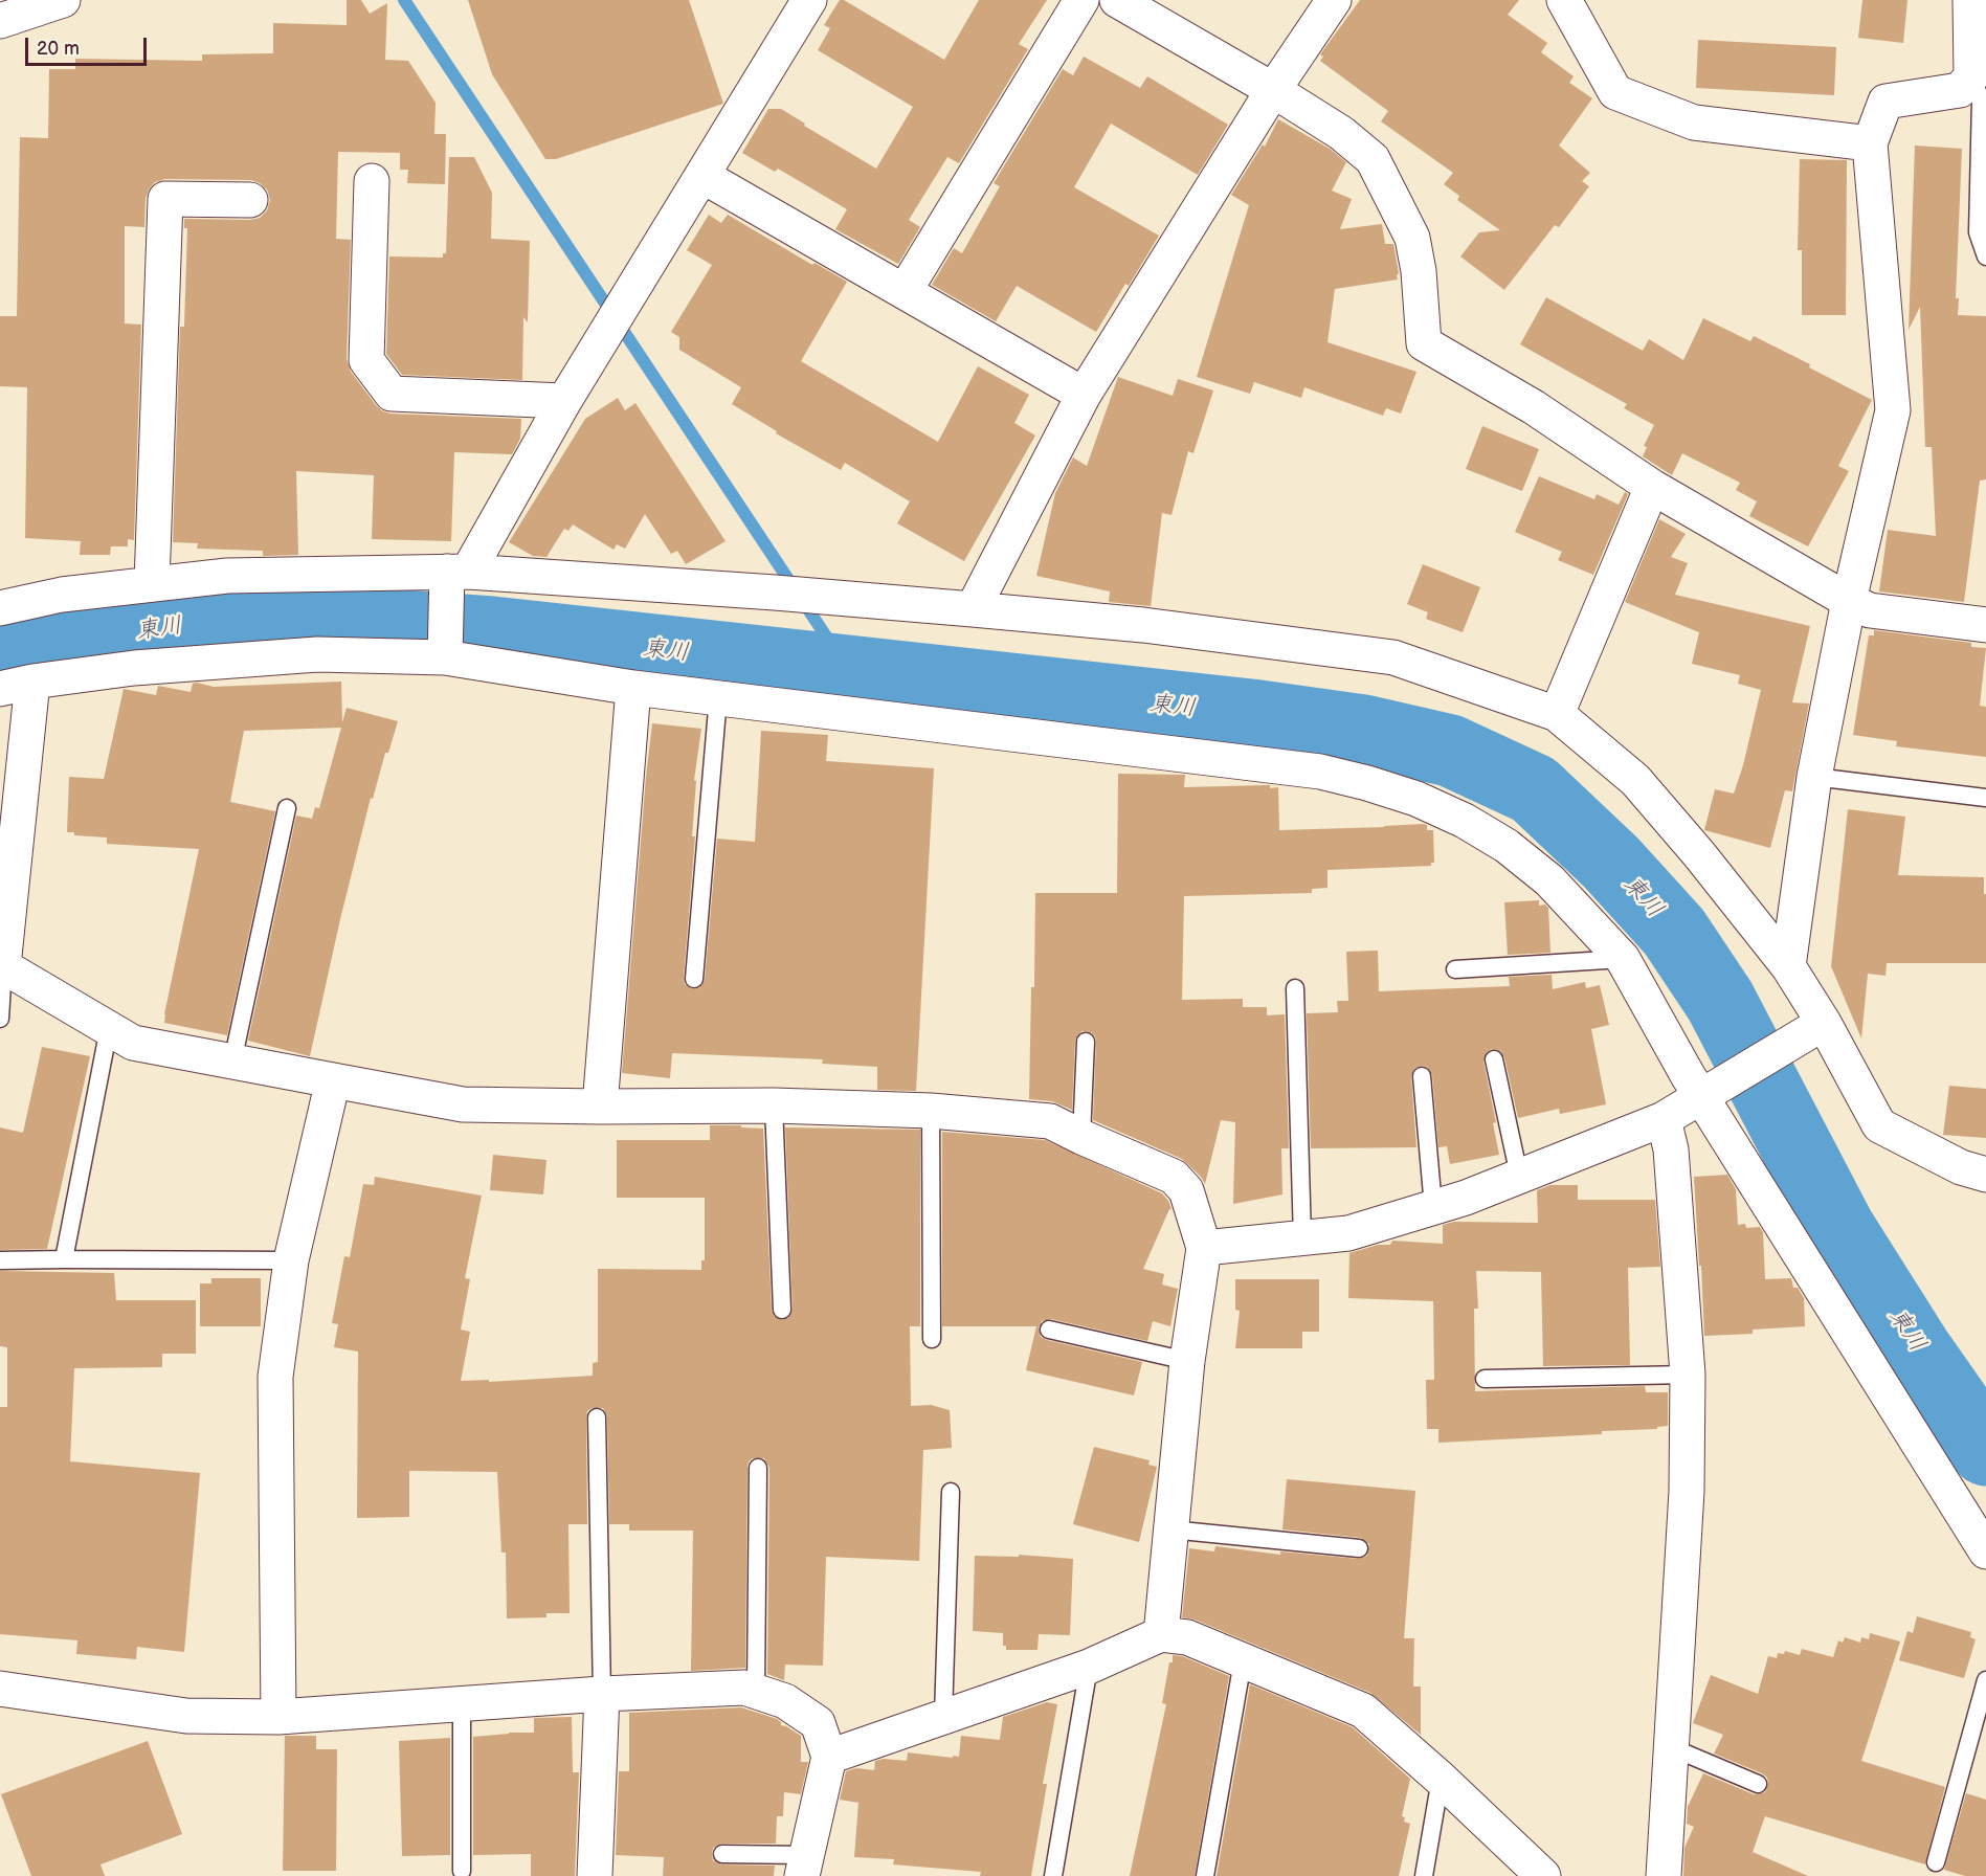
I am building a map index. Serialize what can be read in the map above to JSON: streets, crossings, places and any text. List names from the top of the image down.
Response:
{
  "water": ["東川"],
  "scale_bar": "20 m"
}
